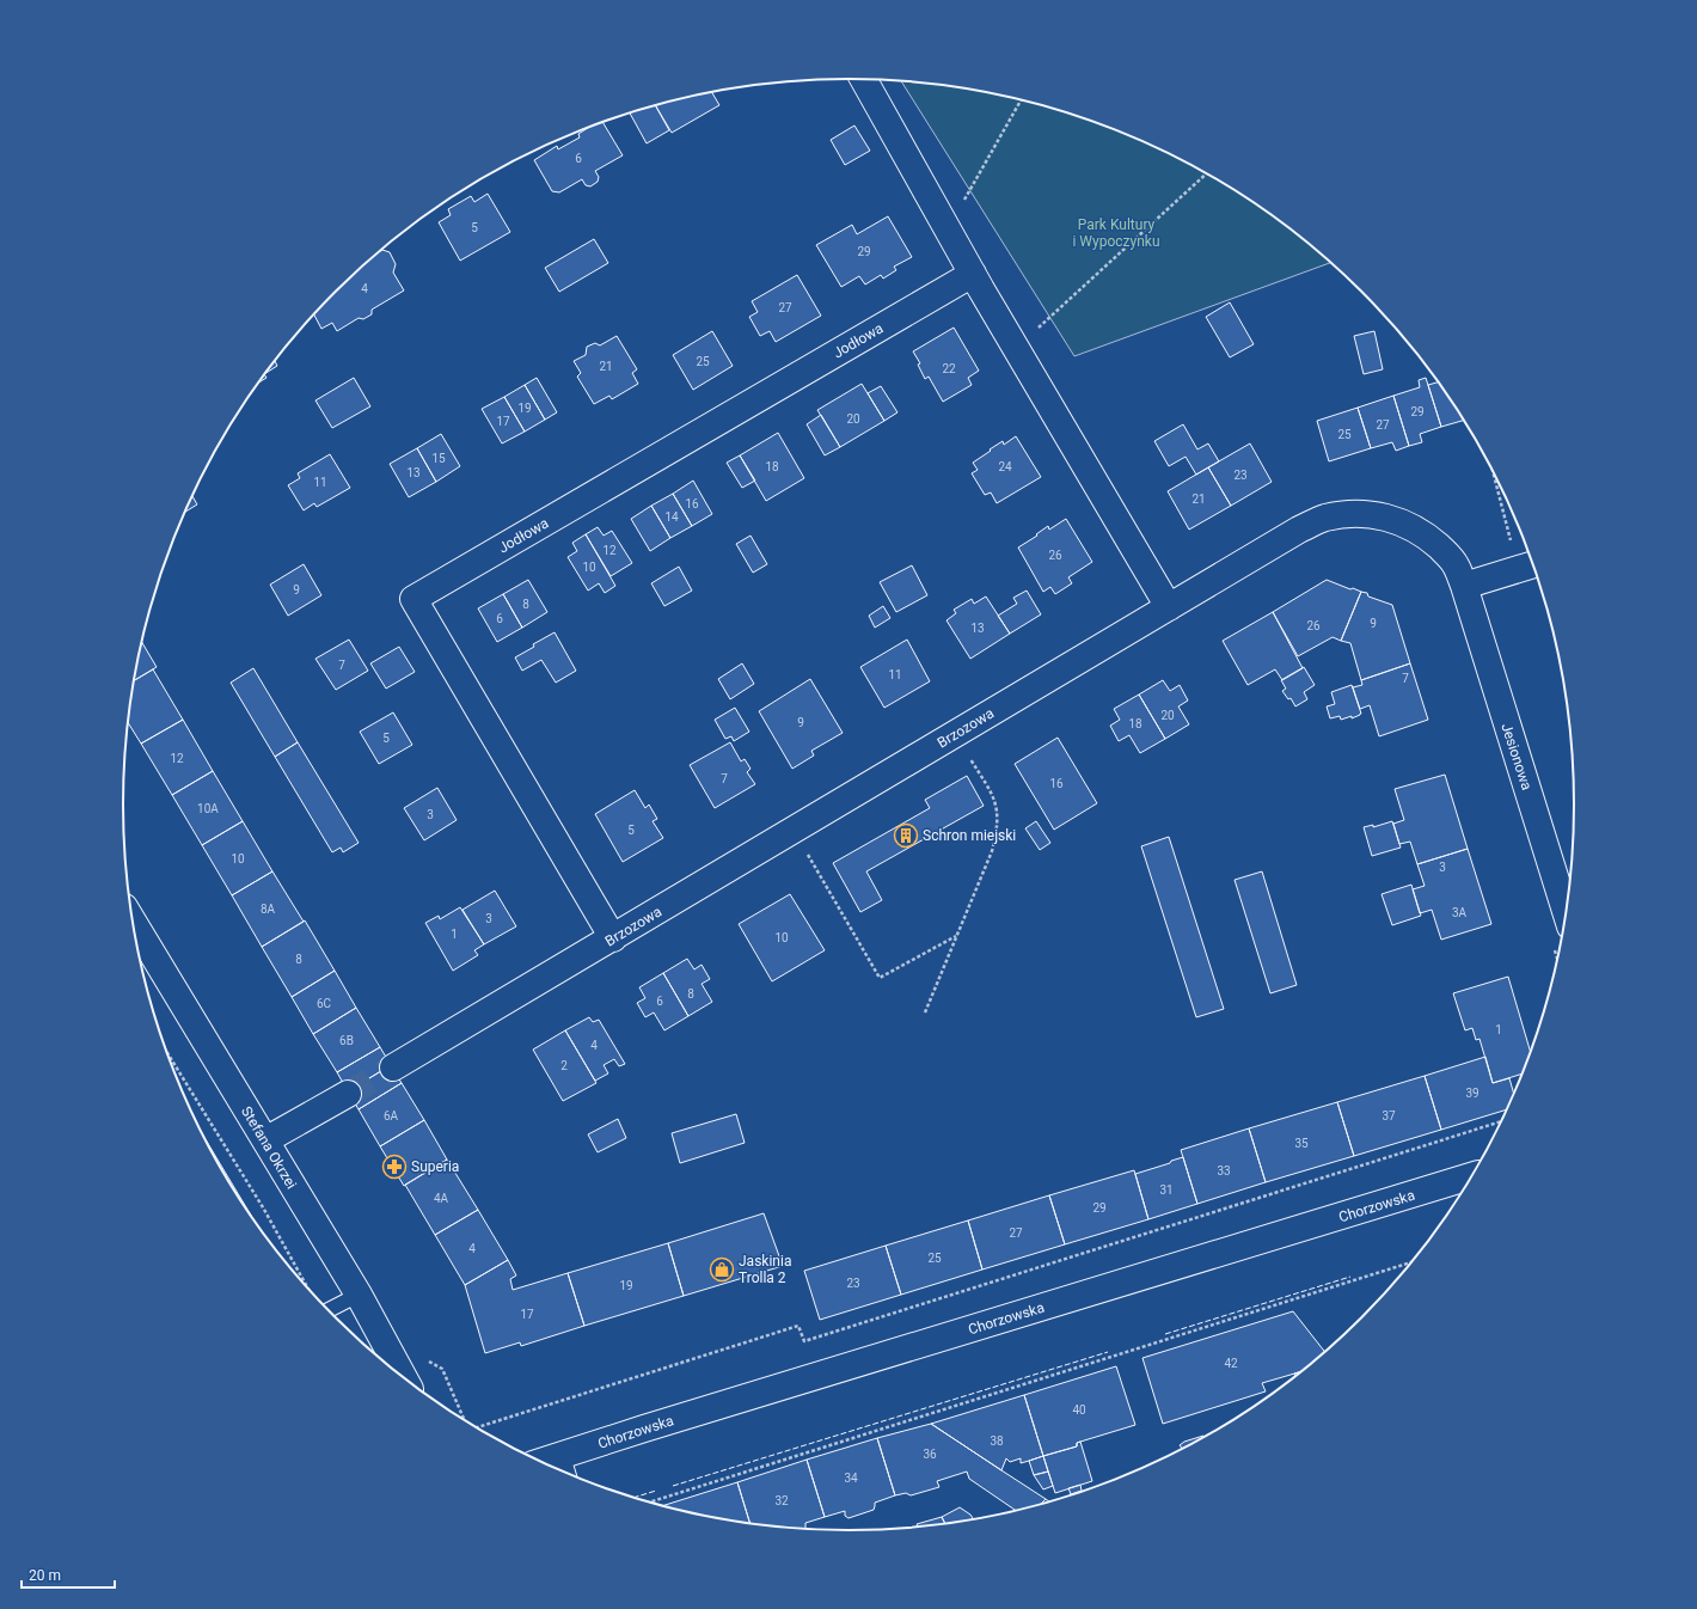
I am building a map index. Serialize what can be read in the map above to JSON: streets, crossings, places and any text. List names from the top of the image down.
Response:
{
  "streets": {
    "street": [
      "Jodłowa",
      "Brzozowa",
      "Jesionowa",
      "Stefana Okrzei",
      "Chorzowska"
    ]
  },
  "crossings": [
    ["Jodłowa", "Brzozowa"],
    ["Brzozowa", "Jesionowa"]
  ],
  "parks": ["Park Kultury i Wypoczynku"],
  "places": {
    "building": ["Schron miejski"],
    "pharmacy": ["Superia"],
    "shop": ["Jaskinia Trolla 2"]
  },
  "house_numbers": [
    "6",
    "5",
    "29",
    "4",
    "27",
    "25",
    "21",
    "22",
    "19",
    "29",
    "20",
    "17",
    "27",
    "25",
    "15",
    "18",
    "24",
    "13",
    "23",
    "11",
    "21",
    "16",
    "14",
    "12",
    "26",
    "10",
    "9",
    "8",
    "6",
    "9",
    "26",
    "13",
    "7",
    "11",
    "7",
    "20",
    "9",
    "18",
    "5",
    "12",
    "7",
    "16",
    "10A",
    "3",
    "5",
    "10",
    "3",
    "8A",
    "3A",
    "3",
    "1",
    "10",
    "8",
    "8",
    "6",
    "6C",
    "1",
    "6B",
    "4",
    "2",
    "39",
    "6A",
    "37",
    "35",
    "33",
    "31",
    "4A",
    "29",
    "27",
    "4",
    "25",
    "23",
    "19",
    "17",
    "42",
    "40",
    "38",
    "36",
    "34",
    "32"
  ],
  "scale_bar": "20 m"
}
